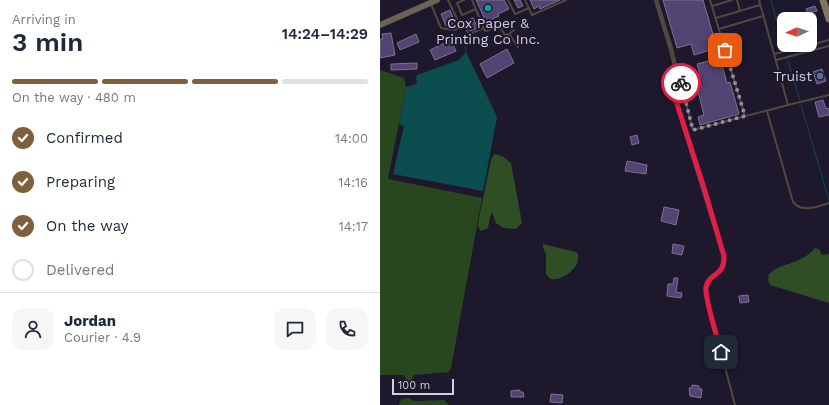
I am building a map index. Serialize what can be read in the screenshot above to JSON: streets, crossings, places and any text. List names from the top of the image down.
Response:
{
  "places": ["Cox Paper & Printing Co Inc.", "Truist"],
  "scale_bar": "100 m",
  "north": "left",
  "page": {
    "heading": ["3 min", "Arriving in", "14:24–14:29"],
    "panel": ["Jordan", "Courier · 4.9"],
    "bar": "On the way · 480 m",
    "list": [
      ["Confirmed", "14:00"],
      ["Preparing", "14:16"],
      ["On the way", "14:17"],
      "Delivered"
    ],
    "scale": "100 m"
  }
}
